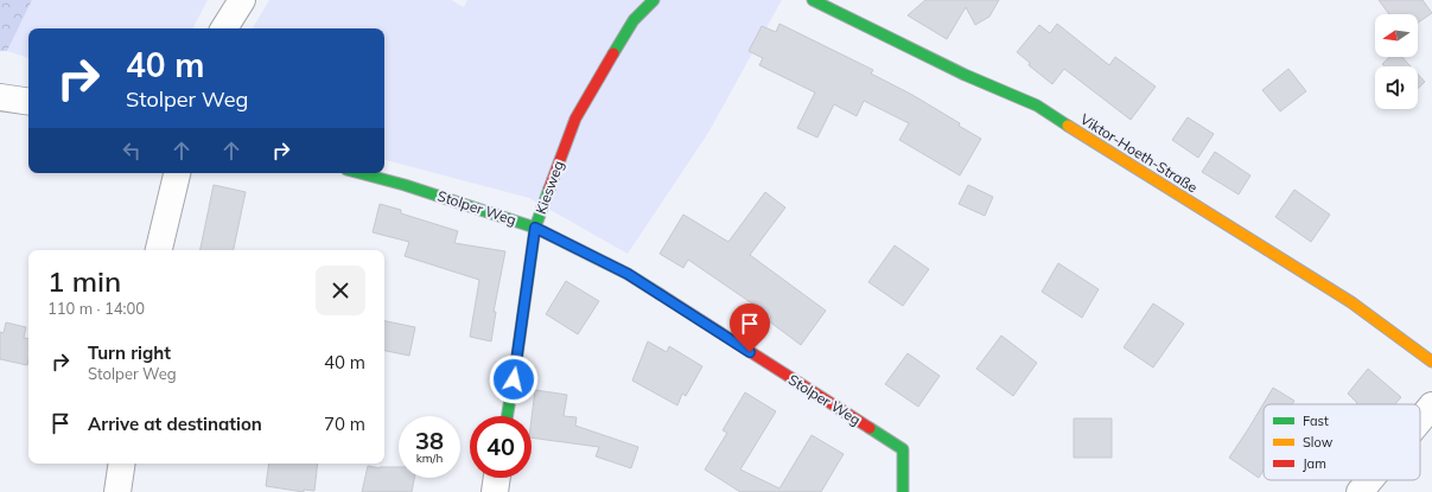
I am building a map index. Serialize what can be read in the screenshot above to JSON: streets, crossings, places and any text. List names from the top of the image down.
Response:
{
  "streets": {
    "street": ["Viktor-Hoeth-Straße", "Kiesweg", "Stolper Weg"]
  },
  "crossings": [
    ["Kiesweg", "Stolper Weg"]
  ],
  "legend": ["Fast", "Slow", "Jam"],
  "north": "left",
  "page": {
    "turn": ["40 m", "Stolper Weg"],
    "heading": ["1 min", "110 m · 14:00"],
    "list": [
      {
        "name": "Turn right",
        "note": "Stolper Weg",
        "value": "40 m"
      },
      {
        "name": "Arrive at destination",
        "value": "70 m"
      }
    ],
    "speed": "38 km/h",
    "limit": "40"
  }
}
